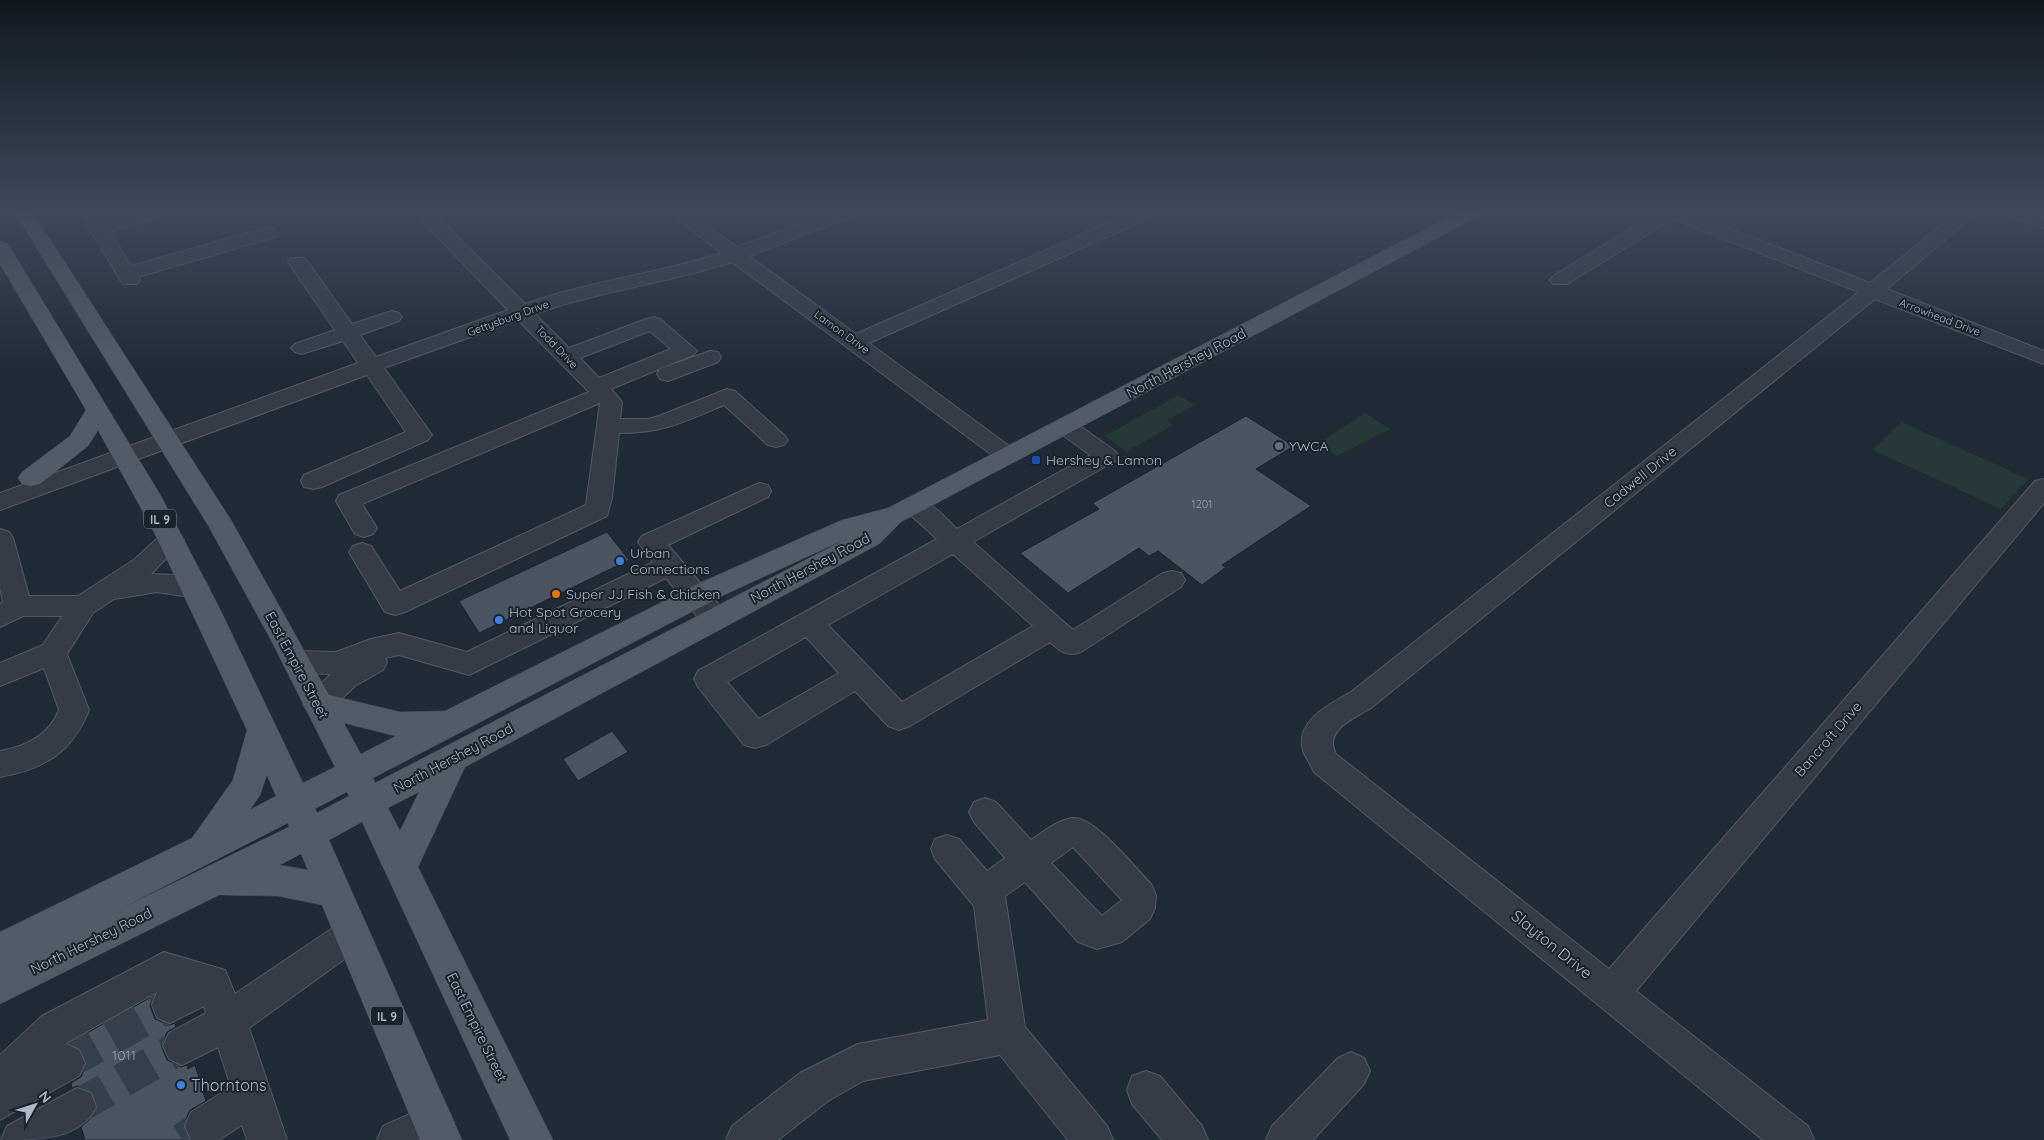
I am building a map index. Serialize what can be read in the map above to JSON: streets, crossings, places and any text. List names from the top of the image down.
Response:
{
  "streets": {
    "main road": ["North Hershey Road", "IL 9", "East Empire Street"],
    "street": [
      "Arrowhead Drive",
      "Gettysburg Drive",
      "Lamon Drive",
      "Todd Drive",
      "Cadwell Drive",
      "Bancroft Drive",
      "Slayton Drive"
    ]
  },
  "crossings": [
    ["Arrowhead Drive", "Cadwell Drive"],
    ["Gettysburg Drive", "Todd Drive"],
    ["Gettysburg Drive", "IL 9"],
    ["Gettysburg Drive", "East Empire Street"],
    ["Lamon Drive", "North Hershey Road"],
    ["North Hershey Road", "IL 9"],
    ["North Hershey Road", "East Empire Street"],
    ["Cadwell Drive", "Slayton Drive"],
    ["Bancroft Drive", "Slayton Drive"]
  ],
  "places": {
    "other": [
      "YWCA",
      "Urban Connections",
      "Super JJ Fish & Chicken",
      "Hot Spot Grocery and Liquor",
      "Thorntons"
    ],
    "transit": ["Hershey & Lamon"]
  },
  "house_numbers": ["1201", "1011"],
  "north": "top right"
}
